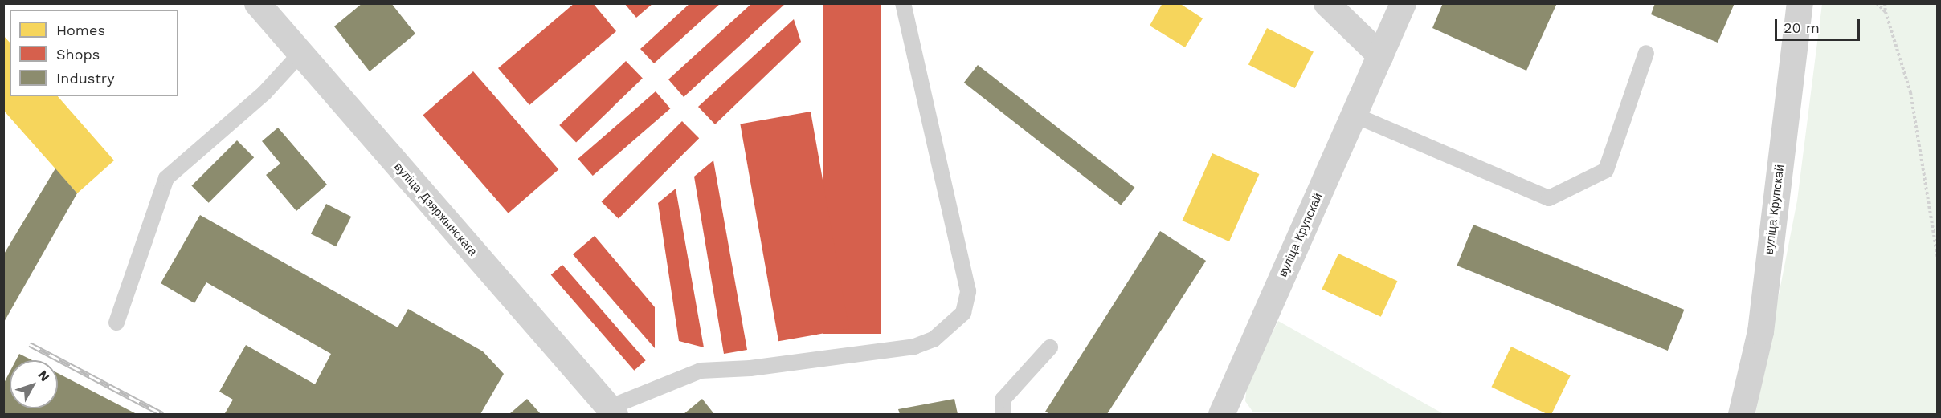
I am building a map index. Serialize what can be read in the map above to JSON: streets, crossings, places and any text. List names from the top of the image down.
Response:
{
  "streets": {
    "street": ["вуліца Дзяржынскага", "вуліца Крупскай"]
  },
  "legend": ["Homes", "Shops", "Industry"],
  "scale_bar": "20 m",
  "north": "top right"
}
